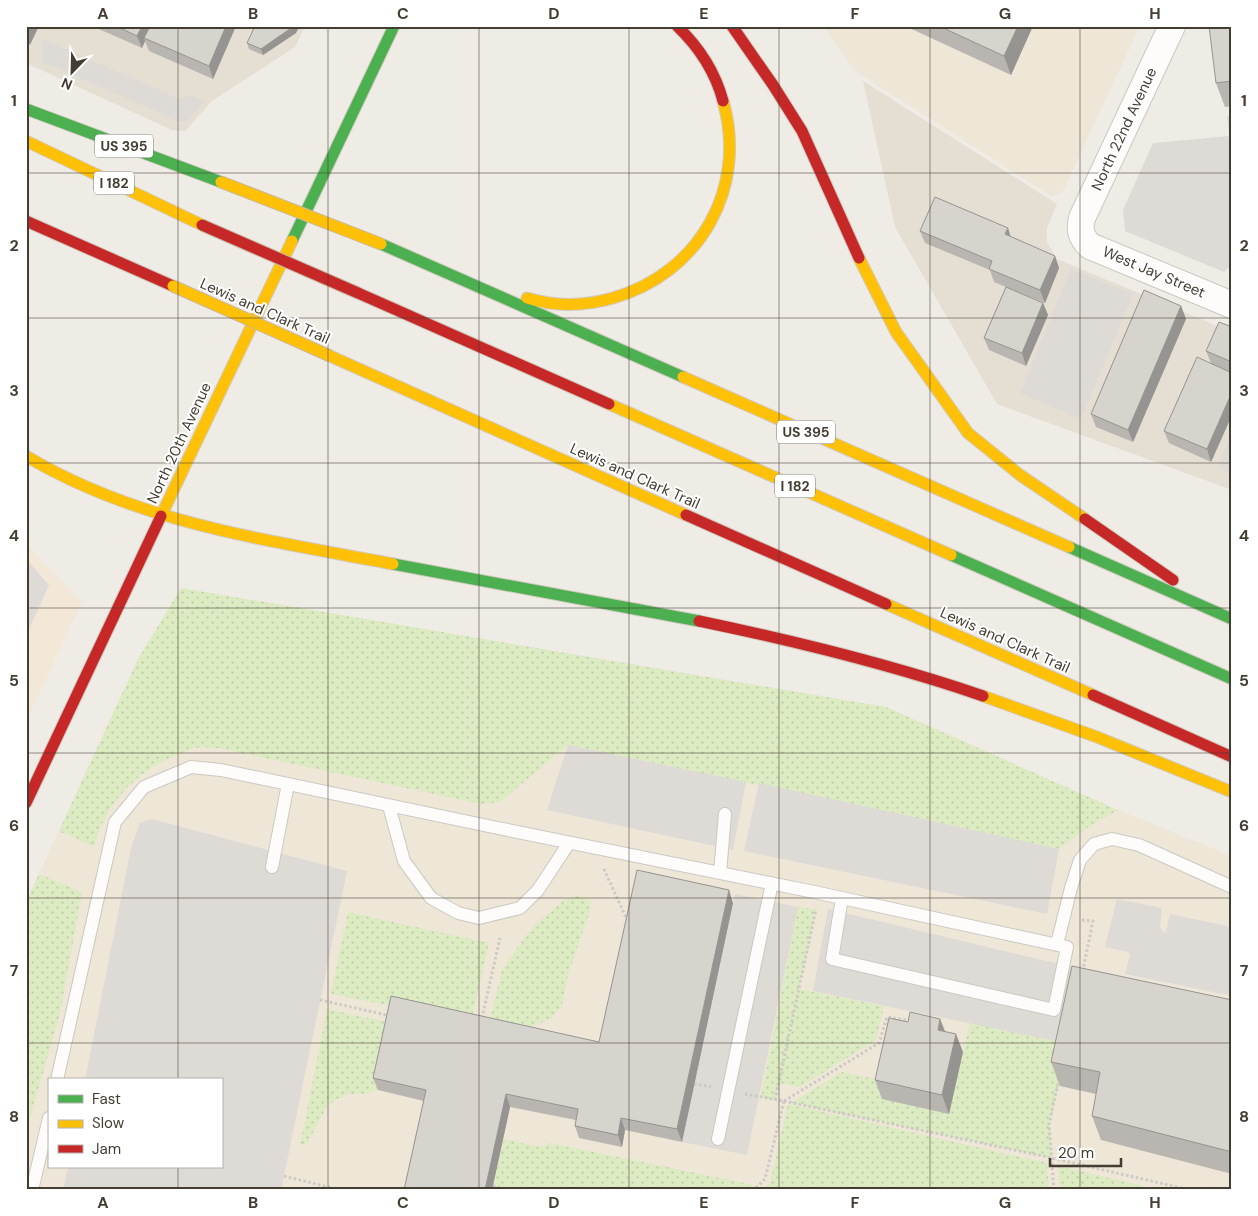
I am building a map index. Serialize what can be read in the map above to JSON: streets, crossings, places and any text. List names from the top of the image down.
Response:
{
  "streets": {
    "main road": [
      "US 395",
      "I 182",
      "Lewis and Clark Trail",
      "North 20th Avenue"
    ],
    "street": ["North 22nd Avenue", "West Jay Street"]
  },
  "crossings": [
    ["North 22nd Avenue", "West Jay Street"]
  ],
  "legend": ["Fast", "Slow", "Jam"],
  "scale_bar": "20 m",
  "north": "bottom left",
  "grid": {
    "columns": [
      "A",
      "B",
      "C",
      "D",
      "E",
      "F",
      "G",
      "H"
    ],
    "rows": [
      "1",
      "2",
      "3",
      "4",
      "5",
      "6",
      "7",
      "8"
    ]
  }
}
